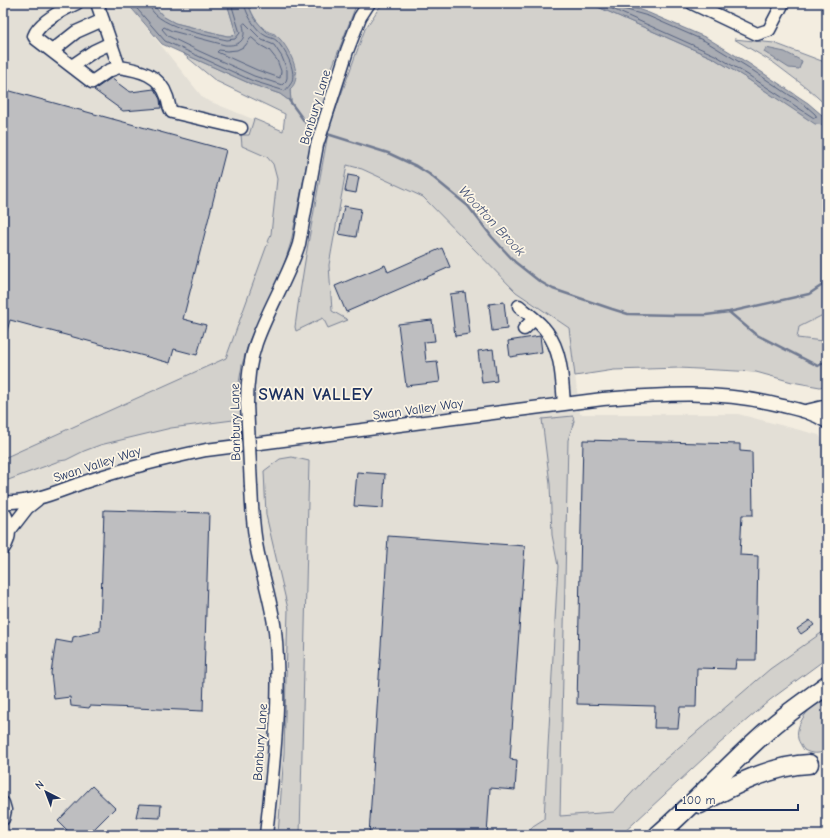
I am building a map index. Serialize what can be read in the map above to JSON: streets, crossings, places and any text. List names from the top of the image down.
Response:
{
  "streets": {
    "street": ["Banbury Lane", "Swan Valley Way"]
  },
  "districts": ["SWAN VALLEY"],
  "water": ["Wootton Brook"],
  "scale_bar": "100 m",
  "north": "top left"
}
